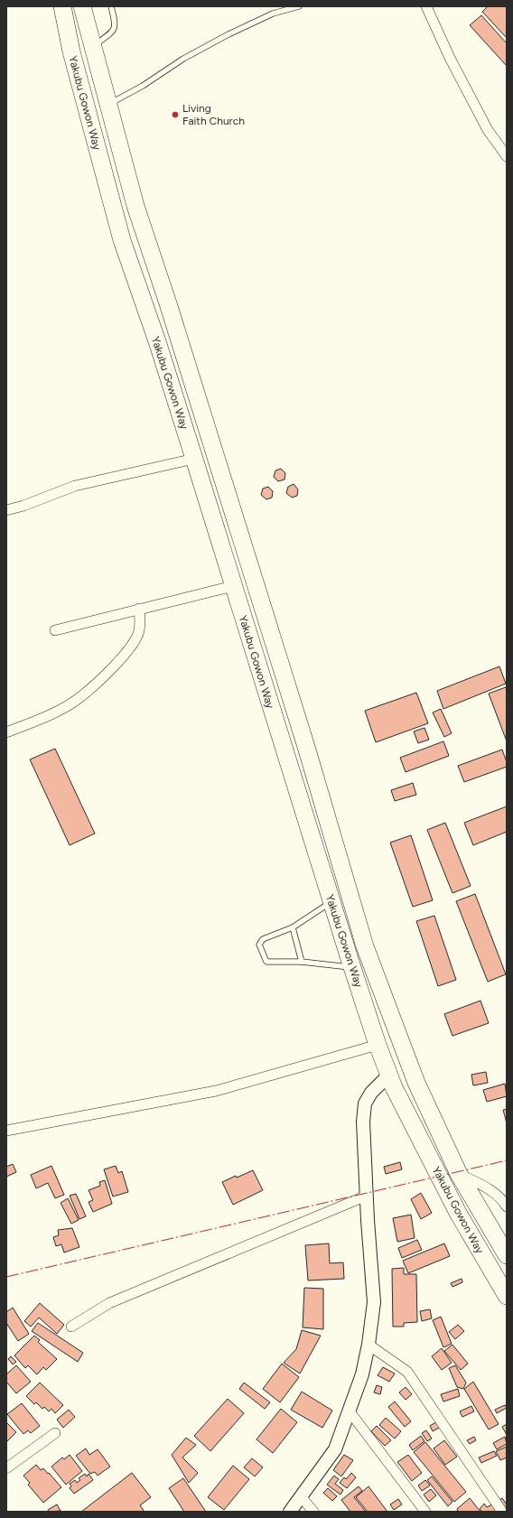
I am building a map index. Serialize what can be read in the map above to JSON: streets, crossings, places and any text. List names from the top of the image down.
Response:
{
  "streets": {
    "highway": ["Yakubu Gowon Way"]
  },
  "places": ["Living Faith Church"]
}
